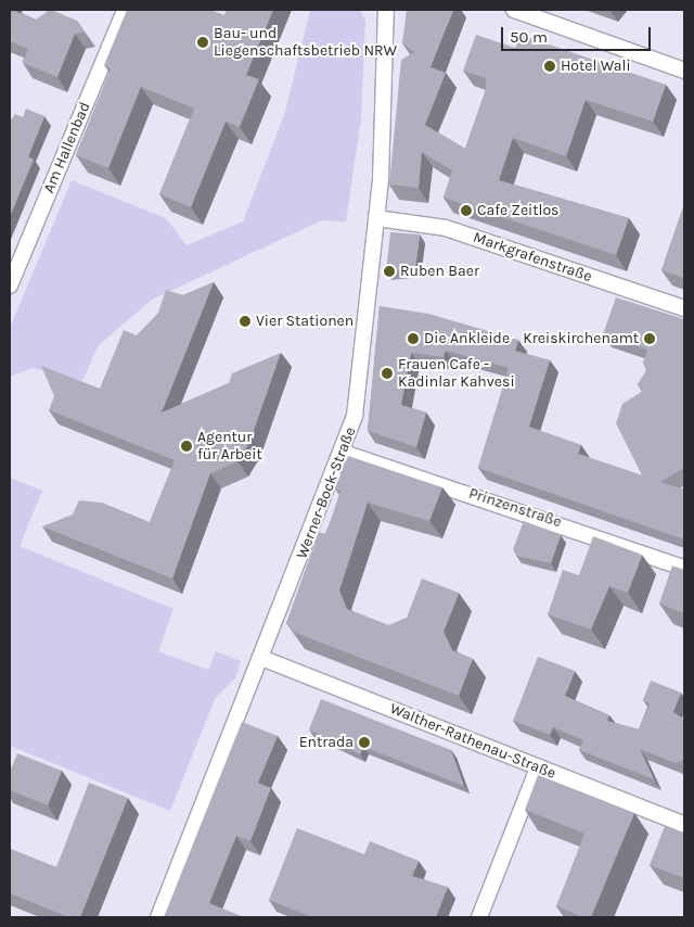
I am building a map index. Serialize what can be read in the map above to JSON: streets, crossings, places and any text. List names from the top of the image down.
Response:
{
  "streets": {
    "street": [
      "Am Hallenbad",
      "Markgrafenstraße",
      "Werner-Bock-Straße",
      "Prinzenstraße",
      "Walther-Rathenau-Straße"
    ]
  },
  "crossings": [
    ["Markgrafenstraße", "Werner-Bock-Straße"],
    ["Werner-Bock-Straße", "Prinzenstraße"],
    ["Werner-Bock-Straße", "Walther-Rathenau-Straße"]
  ],
  "places": [
    "Bau- und Liegenschaftsbetrieb NRW",
    "Hotel Wali",
    "Cafe Zeitlos",
    "Ruben Baer",
    "Vier Stationen",
    "Die Ankleide",
    "Kreiskirchenamt",
    "Frauen Cafe - Kadinlar Kahvesi",
    "Agentur für Arbeit",
    "Entrada"
  ],
  "scale_bar": "50 m"
}
